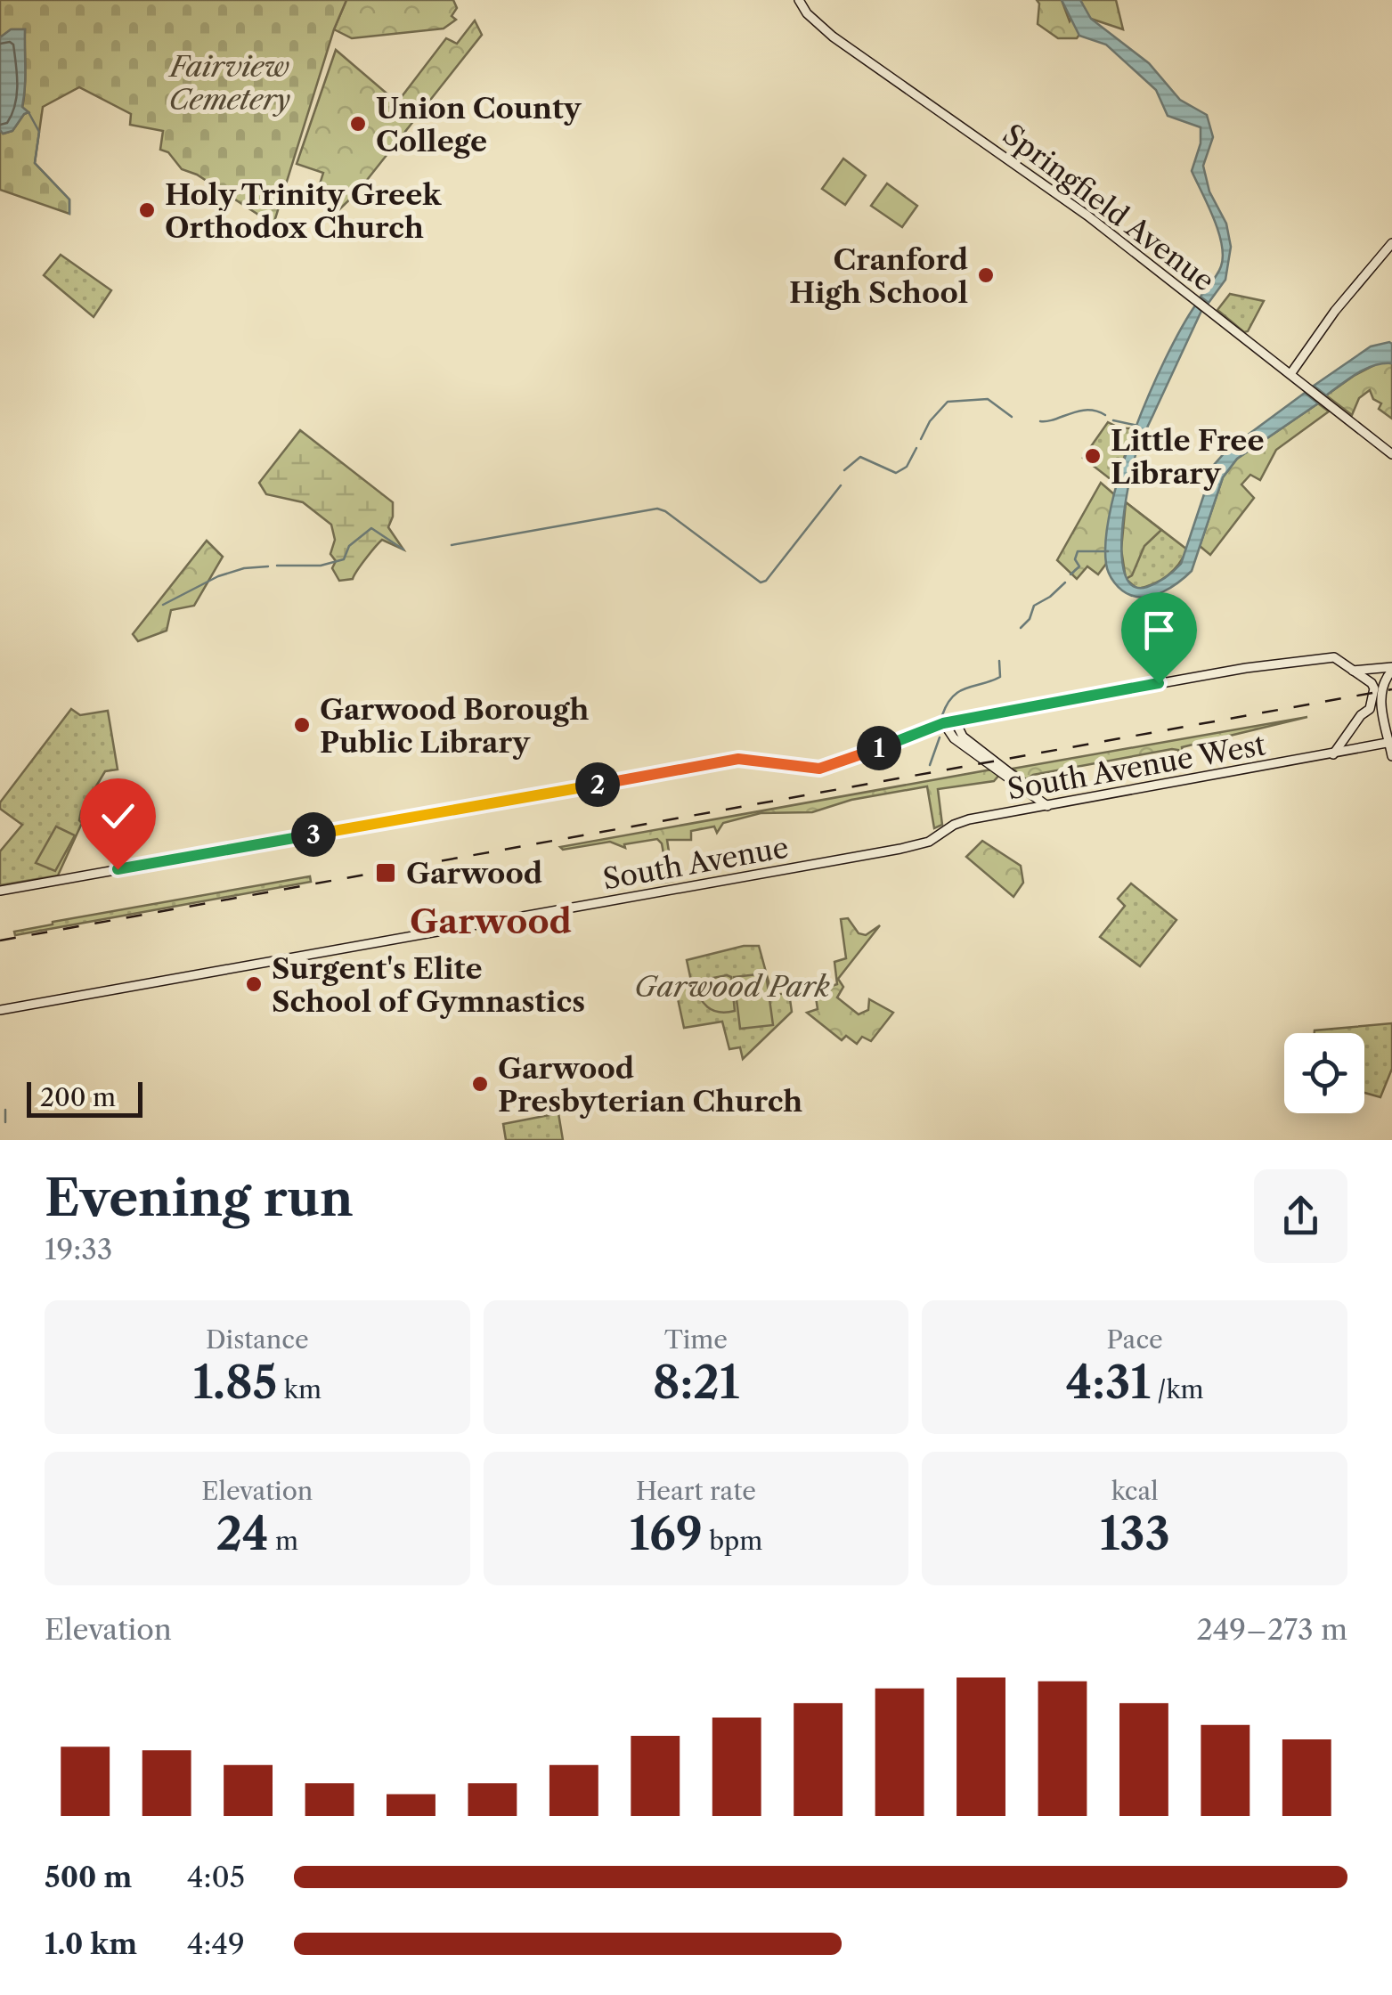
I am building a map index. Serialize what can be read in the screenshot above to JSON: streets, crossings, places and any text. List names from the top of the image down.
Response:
{
  "streets": {
    "main road": ["Springfield Avenue", "South Avenue West", "South Avenue"]
  },
  "crossings": [
    ["South Avenue West", "South Avenue"]
  ],
  "districts": ["Garwood"],
  "parks": ["Fairview Cemetery", "Garwood Park"],
  "places": {
    "other": [
      "Union County College",
      "Holy Trinity Greek Orthodox Church",
      "Cranford High School",
      "Little Free Library",
      "Garwood Borough Public Library",
      "Surgent's Elite School of Gymnastics",
      "Garwood Presbyterian Church"
    ],
    "transit": ["Garwood"]
  },
  "scale_bar": "200 m",
  "page": {
    "pins": ["1", "2", "3"],
    "scale": "200 m",
    "heading": ["Evening run", "19:33"],
    "stats": [
      ["Distance", "1.85 km"],
      ["Time", "8:21"],
      ["Pace", "4:31 /km"],
      ["Elevation", "24 m"],
      ["Heart rate", "169 bpm"],
      ["kcal", "133"]
    ],
    "chart": ["Elevation", "249–273 m"],
    "list": [
      {
        "name": "500 m",
        "note": "4:05"
      },
      {
        "name": "1.0 km",
        "note": "4:49"
      }
    ]
  }
}
